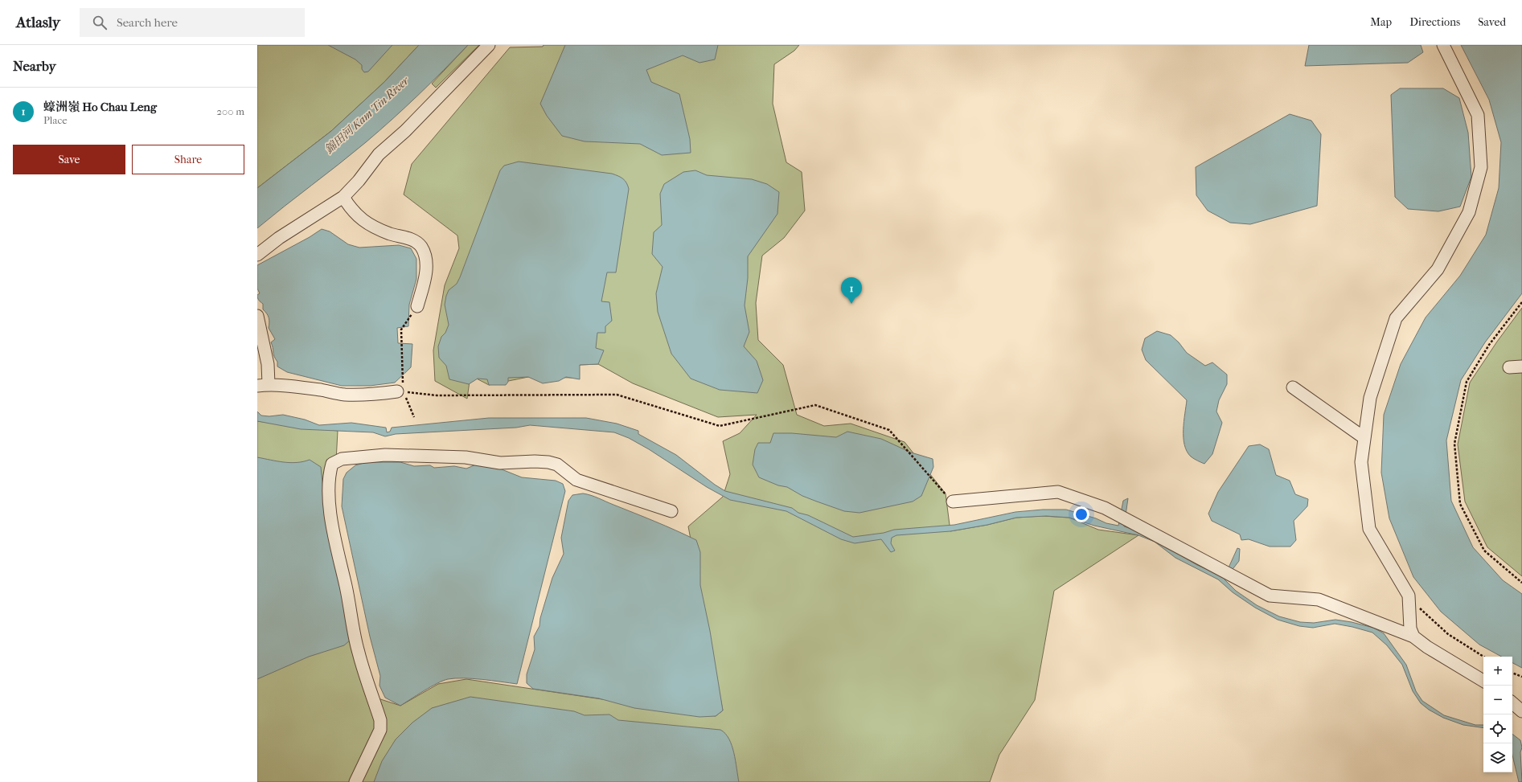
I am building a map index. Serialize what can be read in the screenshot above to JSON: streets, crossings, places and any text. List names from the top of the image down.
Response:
{
  "water": ["錦田河 Kam Tin River"],
  "page": {
    "header": "Atlasly",
    "search": "Search here",
    "nav": ["Map", "Directions", "Saved"],
    "heading": "Nearby",
    "list": [
      {
        "mark": "1",
        "name": "蠔洲嶺 Ho Chau Leng",
        "note": "Place",
        "value": "200 m"
      }
    ],
    "buttons": ["Save", "Share"],
    "pins": "1",
    "map_buttons": ["+", "−"]
  }
}
